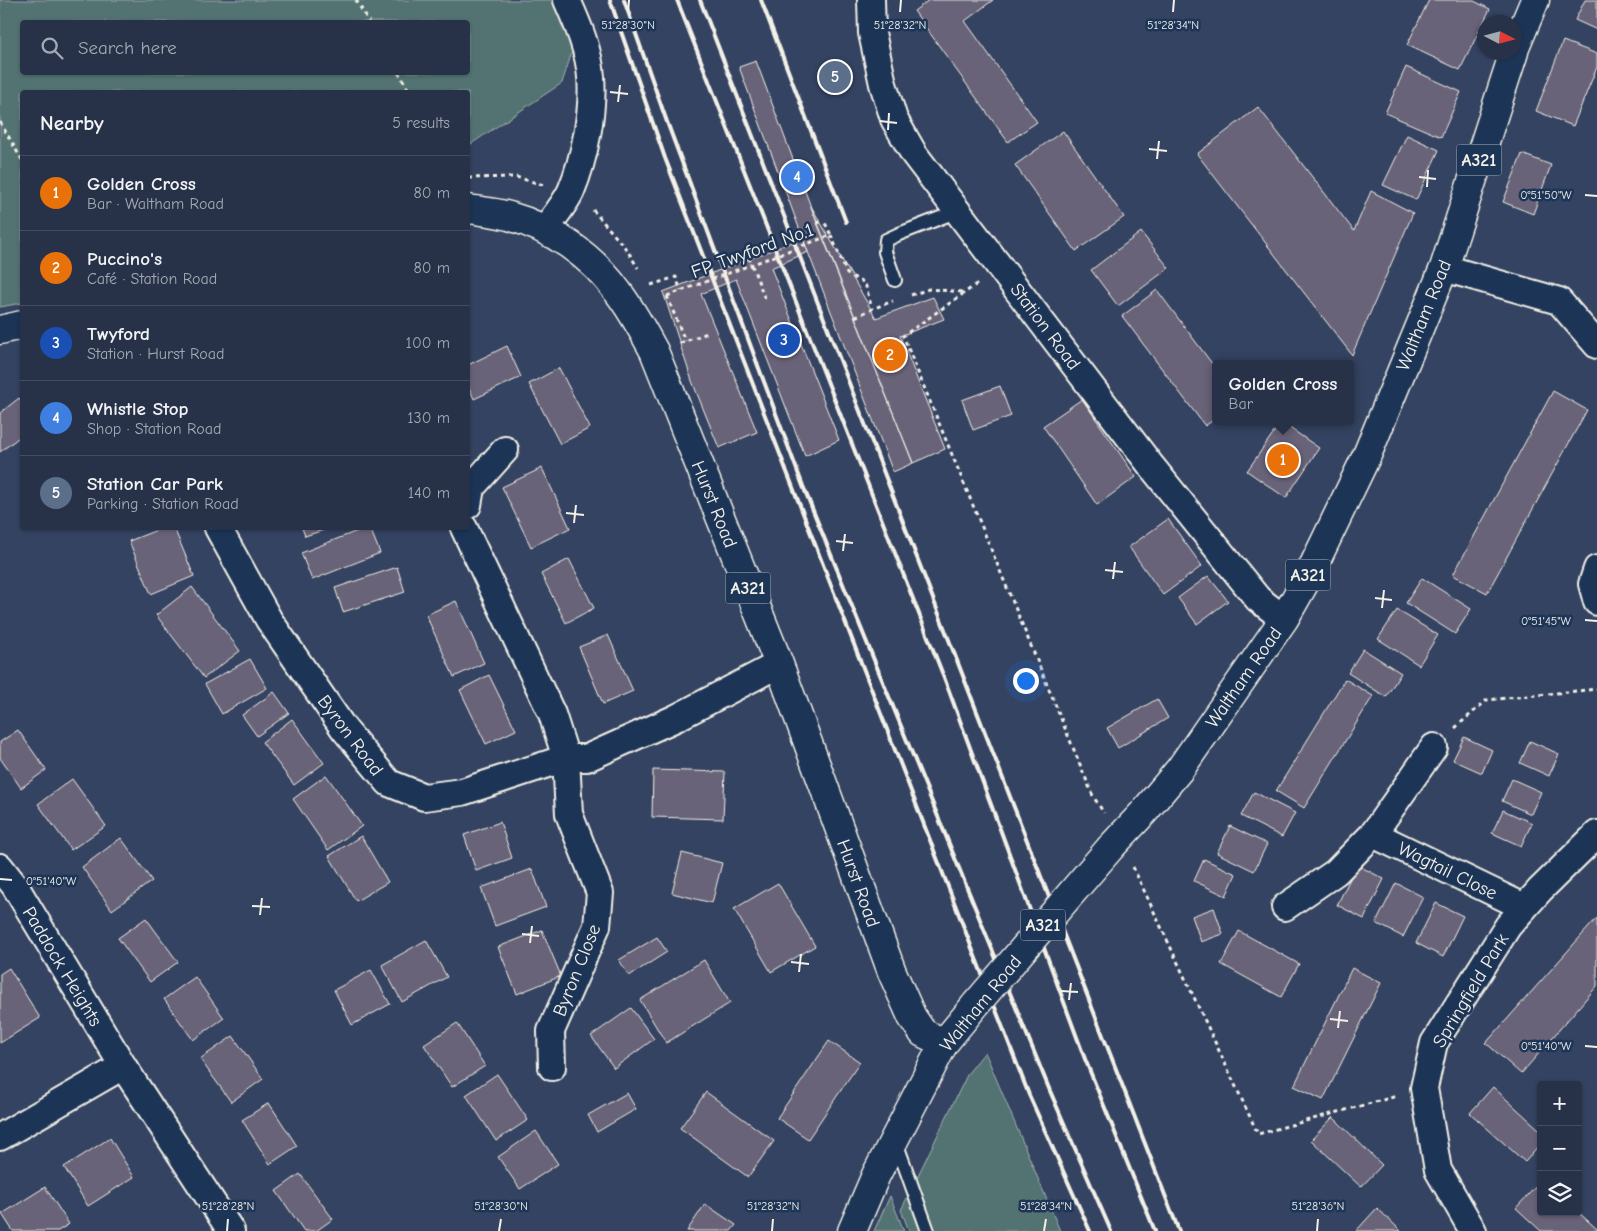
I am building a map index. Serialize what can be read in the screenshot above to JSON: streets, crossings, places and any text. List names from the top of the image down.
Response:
{
  "streets": {
    "main road": ["A321", "Waltham Road", "Hurst Road"],
    "street": [
      "Station Road",
      "Byron Road",
      "Wagtail Close",
      "Paddock Heights",
      "Byron Close",
      "Springfield Park"
    ],
    "path": ["FP Twyford No.1"]
  },
  "crossings": [
    ["Waltham Road", "Station Road"],
    ["Waltham Road", "Hurst Road"],
    ["Hurst Road", "Byron Road"],
    ["Byron Road", "Byron Close"],
    ["Wagtail Close", "Springfield Park"]
  ],
  "north": "right",
  "page": {
    "search": "Search here",
    "pins": [
      "5",
      "4",
      "3",
      "2",
      "1"
    ],
    "heading": ["Nearby", "5 results"],
    "list": [
      {
        "mark": "1",
        "name": "Golden Cross",
        "note": "Bar · Waltham Road",
        "value": "80 m"
      },
      {
        "mark": "2",
        "name": "Puccino's",
        "note": "Café · Station Road",
        "value": "80 m"
      },
      {
        "mark": "3",
        "name": "Twyford",
        "note": "Station · Hurst Road",
        "value": "100 m"
      },
      {
        "mark": "4",
        "name": "Whistle Stop",
        "note": "Shop · Station Road",
        "value": "130 m"
      },
      {
        "mark": "5",
        "name": "Station Car Park",
        "note": "Parking · Station Road",
        "value": "140 m"
      }
    ],
    "popup": ["Golden Cross", "Bar"],
    "map_buttons": ["+", "−"]
  },
  "coordinates": [
    "51°28'30\"N",
    "51°28'32\"N",
    "51°28'34\"N",
    "0°51'50\"W",
    "0°51'45\"W",
    "0°51'40\"W",
    "51°28'28\"N",
    "51°28'36\"N"
  ]
}
